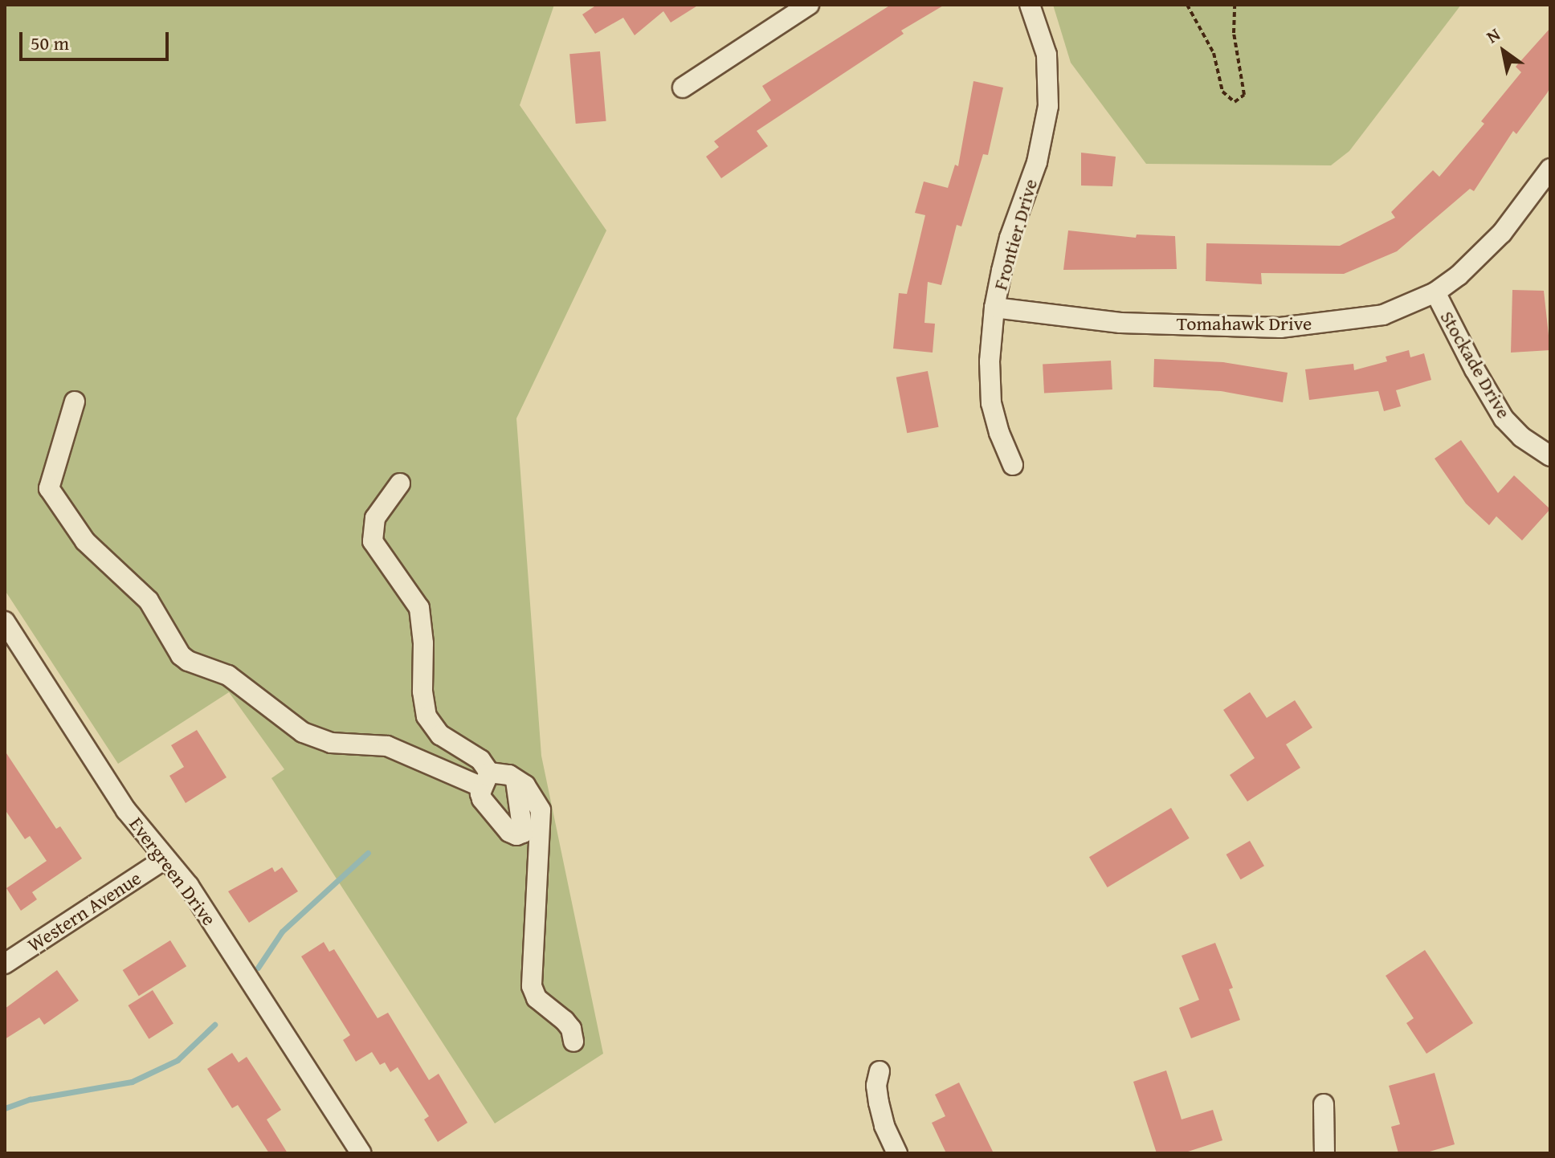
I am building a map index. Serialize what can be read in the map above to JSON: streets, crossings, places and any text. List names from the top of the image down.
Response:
{
  "streets": {
    "street": [
      "Frontier Drive",
      "Tomahawk Drive",
      "Stockade Drive",
      "Evergreen Drive",
      "Western Avenue"
    ]
  },
  "crossings": [
    ["Frontier Drive", "Tomahawk Drive"],
    ["Tomahawk Drive", "Stockade Drive"],
    ["Evergreen Drive", "Western Avenue"]
  ],
  "scale_bar": "50 m",
  "north": "top left"
}
